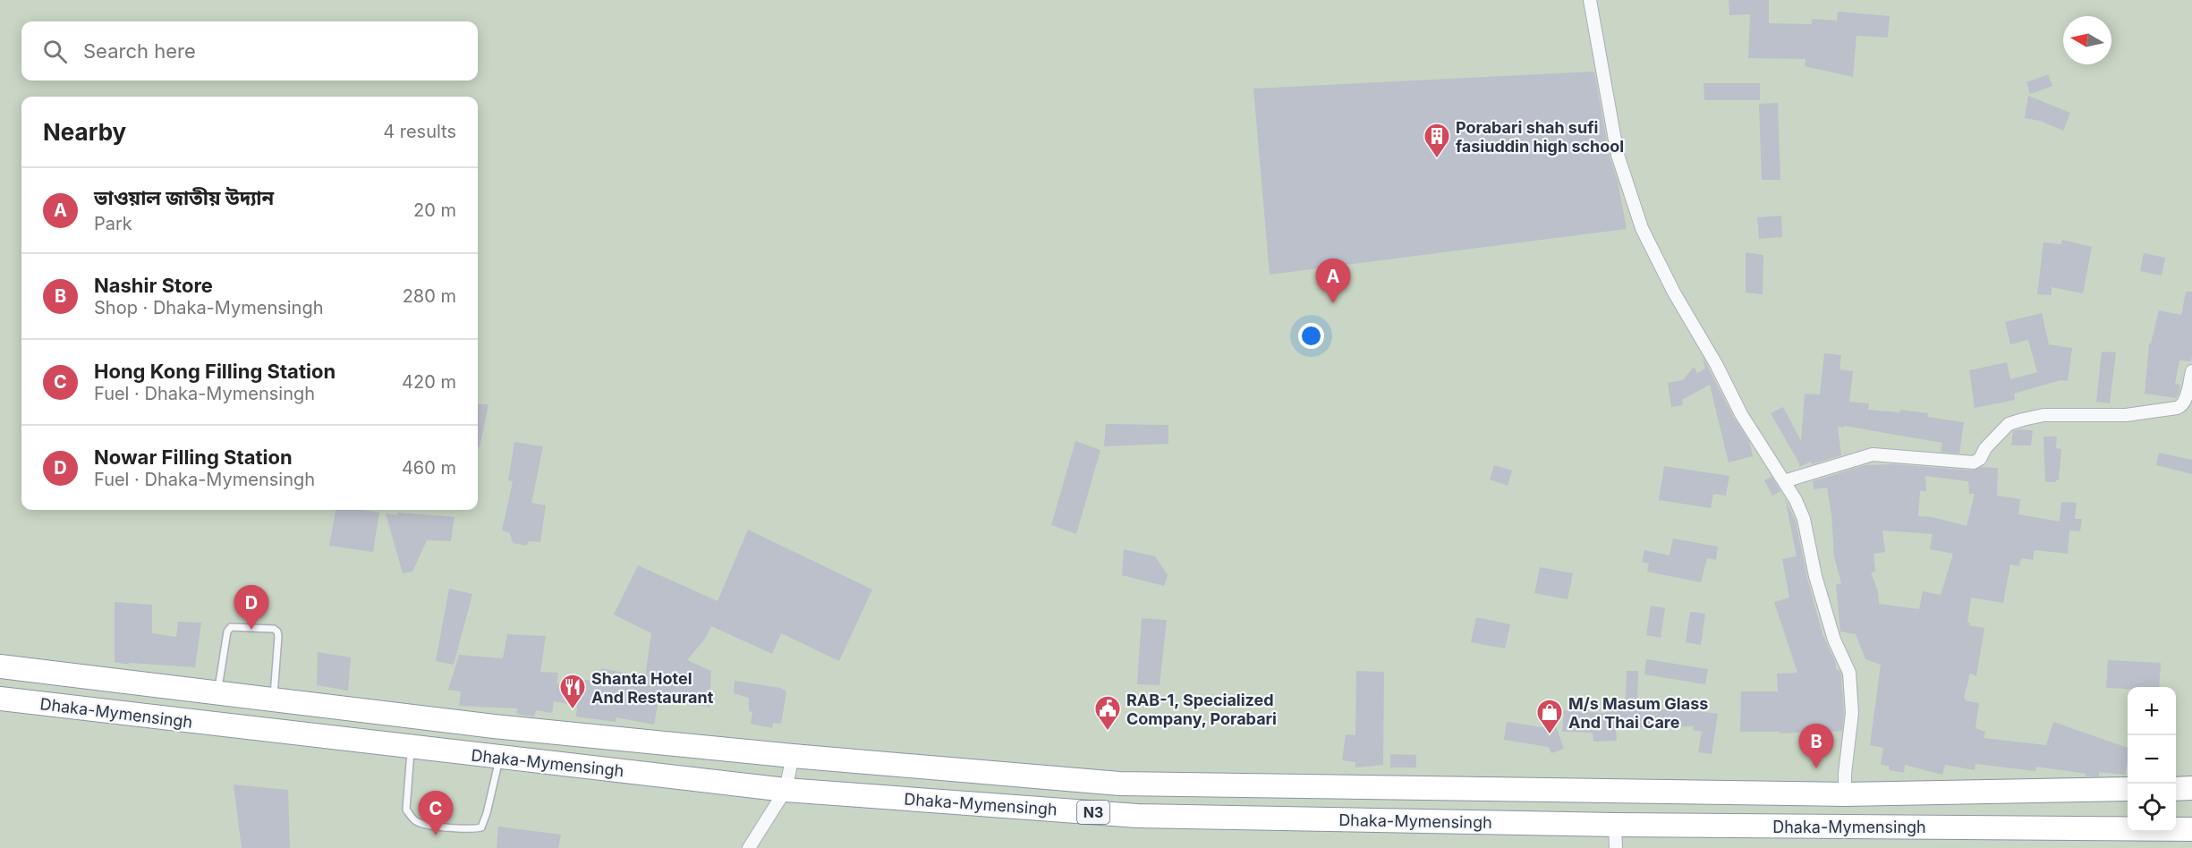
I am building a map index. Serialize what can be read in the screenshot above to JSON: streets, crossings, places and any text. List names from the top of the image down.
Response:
{
  "streets": {
    "highway": ["Dhaka-Mymensingh", "N3"]
  },
  "places": {
    "building": ["Porabari shah sufi fasiuddin high school"],
    "restaurant": ["Shanta Hotel And Restaurant"],
    "public building": ["RAB-1, Specialized Company, Porabari"],
    "shop": ["M/s Masum Glass And Thai Care"]
  },
  "north": "left",
  "page": {
    "search": "Search here",
    "heading": ["Nearby", "4 results"],
    "list": [
      {
        "mark": "A",
        "name": "ভাওয়াল জাতীয় উদ্যান",
        "note": "Park",
        "value": "20 m"
      },
      {
        "mark": "B",
        "name": "Nashir Store",
        "note": "Shop · Dhaka-Mymensingh",
        "value": "280 m"
      },
      {
        "mark": "C",
        "name": "Hong Kong Filling Station",
        "note": "Fuel · Dhaka-Mymensingh",
        "value": "420 m"
      },
      {
        "mark": "D",
        "name": "Nowar Filling Station",
        "note": "Fuel · Dhaka-Mymensingh",
        "value": "460 m"
      }
    ],
    "pins": [
      "A",
      "D",
      "B",
      "C"
    ],
    "map_buttons": ["+", "−"]
  }
}
